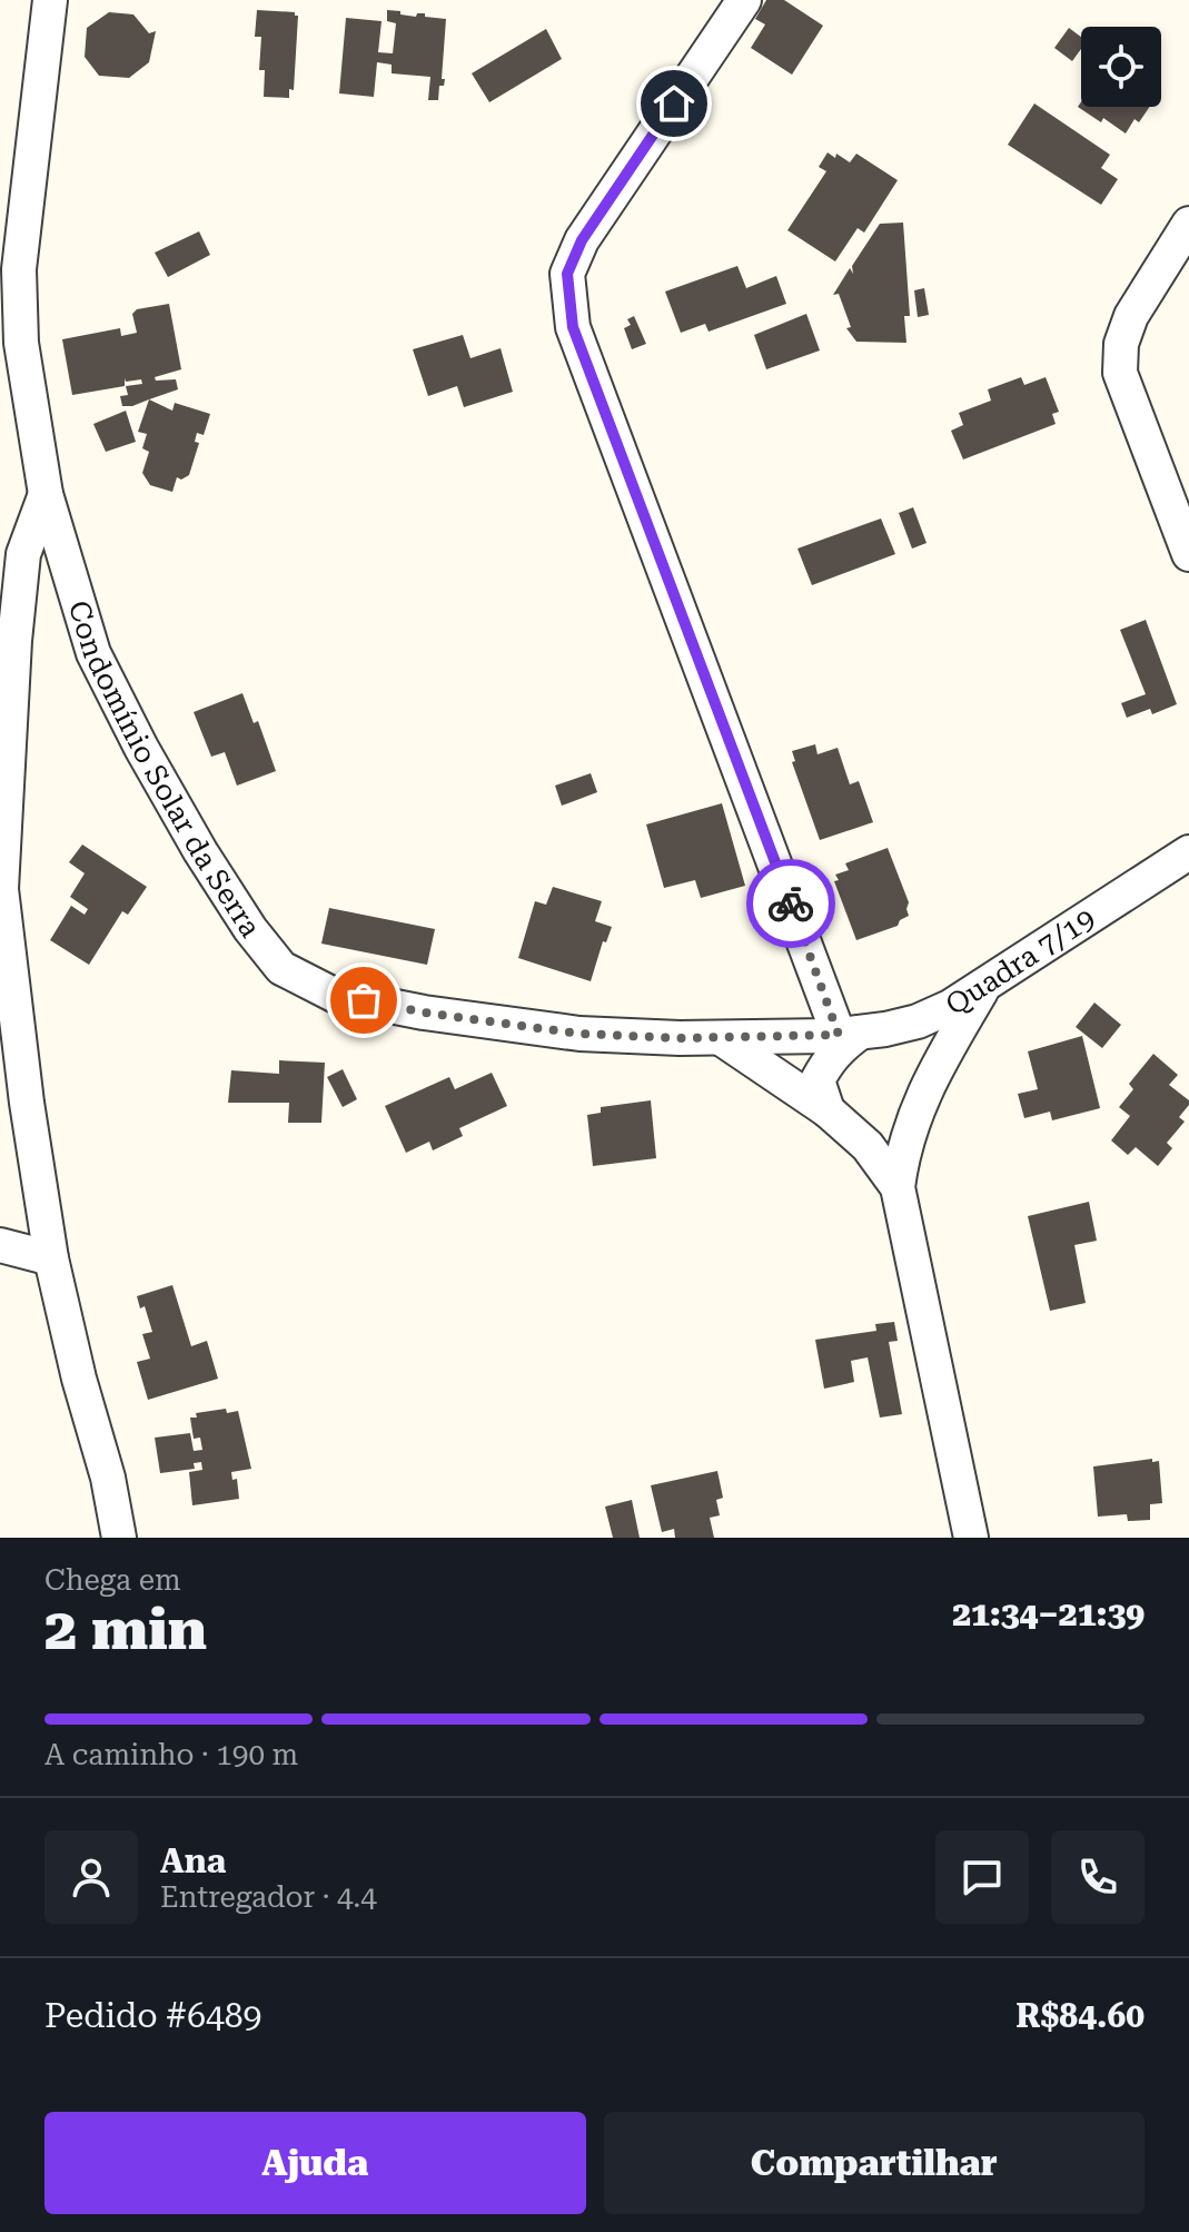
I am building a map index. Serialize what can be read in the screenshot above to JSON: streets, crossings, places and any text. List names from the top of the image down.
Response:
{
  "streets": {
    "street": ["Condomínio Solar da Serra", "Quadra 7/19"]
  },
  "crossings": [
    ["Condomínio Solar da Serra", "Quadra 7/19"]
  ],
  "page": {
    "heading": ["2 min", "Chega em", "21:34–21:39"],
    "panel": [
      "Ana",
      "Entregador · 4.4",
      "Pedido #6489",
      "R$84.60"
    ],
    "bar": "A caminho · 190 m",
    "buttons": ["Ajuda", "Compartilhar"]
  }
}
